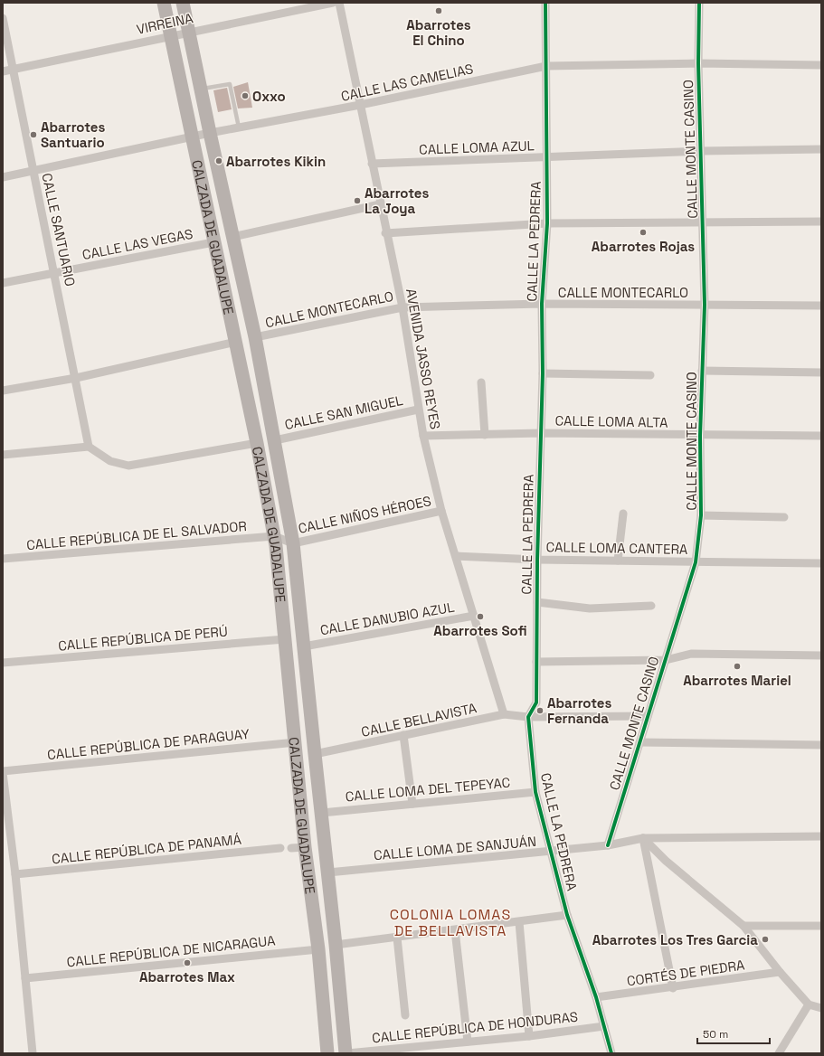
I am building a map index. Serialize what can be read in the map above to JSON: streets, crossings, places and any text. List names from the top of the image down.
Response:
{
  "streets": {
    "main road": ["CALZADA DE GUADALUPE"],
    "street": [
      "VIRREINA",
      "CALLE LAS CAMELIAS",
      "CALLE LOMA AZUL",
      "CALLE MONTE CASINO",
      "CALLE SANTUARIO",
      "CALLE LA PEDRERA",
      "CALLE LAS VEGAS",
      "CALLE MONTECARLO",
      "AVENIDA JASSO REYES",
      "CALLE SAN MIGUEL",
      "CALLE LOMA ALTA",
      "CALLE NIÑOS HÉROES",
      "CALLE REPÚBLICA DE EL SALVADOR",
      "CALLE LOMA CANTERA",
      "CALLE DANUBIO AZUL",
      "CALLE REPÚBLICA DE PERÚ",
      "CALLE BELLAVISTA",
      "CALLE REPÚBLICA DE PARAGUAY",
      "CALLE LOMA DEL TEPEYAC",
      "CALLE LOMA DE SANJUÁN",
      "CALLE REPÚBLICA DE PANAMÁ",
      "CALLE REPÚBLICA DE NICARAGUA",
      "CORTÉS DE PIEDRA",
      "CALLE REPÚBLICA DE HONDURAS"
    ]
  },
  "crossings": [
    ["VIRREINA", "CALLE SANTUARIO"],
    ["VIRREINA", "CALZADA DE GUADALUPE"],
    ["CALLE LAS CAMELIAS", "CALLE MONTE CASINO"],
    ["CALLE LAS CAMELIAS", "CALLE SANTUARIO"],
    ["CALLE LAS CAMELIAS", "CALZADA DE GUADALUPE"],
    ["CALLE LAS CAMELIAS", "CALLE LA PEDRERA"],
    ["CALLE LAS CAMELIAS", "AVENIDA JASSO REYES"],
    ["CALLE LOMA AZUL", "CALLE MONTE CASINO"],
    ["CALLE LOMA AZUL", "CALLE LA PEDRERA"],
    ["CALLE LOMA AZUL", "AVENIDA JASSO REYES"],
    ["CALLE MONTE CASINO", "CALLE MONTECARLO"],
    ["CALLE MONTE CASINO", "CALLE LOMA ALTA"],
    ["CALLE MONTE CASINO", "CALLE LOMA CANTERA"],
    ["CALLE MONTE CASINO", "CALLE LOMA DE SANJUÁN"],
    ["CALLE SANTUARIO", "CALLE LAS VEGAS"],
    ["CALZADA DE GUADALUPE", "CALLE LAS VEGAS"],
    ["CALZADA DE GUADALUPE", "CALLE MONTECARLO"],
    ["CALZADA DE GUADALUPE", "CALLE SAN MIGUEL"],
    ["CALZADA DE GUADALUPE", "CALLE NIÑOS HÉROES"],
    ["CALZADA DE GUADALUPE", "CALLE REPÚBLICA DE EL SALVADOR"],
    ["CALZADA DE GUADALUPE", "CALLE DANUBIO AZUL"],
    ["CALZADA DE GUADALUPE", "CALLE REPÚBLICA DE PERÚ"],
    ["CALZADA DE GUADALUPE", "CALLE BELLAVISTA"],
    ["CALZADA DE GUADALUPE", "CALLE REPÚBLICA DE PARAGUAY"],
    ["CALZADA DE GUADALUPE", "CALLE LOMA DEL TEPEYAC"],
    ["CALZADA DE GUADALUPE", "CALLE LOMA DE SANJUÁN"],
    ["CALZADA DE GUADALUPE", "CALLE REPÚBLICA DE NICARAGUA"],
    ["CALZADA DE GUADALUPE", "CALLE REPÚBLICA DE HONDURAS"],
    ["CALLE LA PEDRERA", "CALLE MONTECARLO"],
    ["CALLE LA PEDRERA", "CALLE LOMA ALTA"],
    ["CALLE LA PEDRERA", "CALLE LOMA CANTERA"],
    ["CALLE LA PEDRERA", "CALLE BELLAVISTA"],
    ["CALLE LA PEDRERA", "CALLE LOMA DEL TEPEYAC"],
    ["CALLE LA PEDRERA", "CALLE LOMA DE SANJUÁN"],
    ["CALLE LA PEDRERA", "CORTÉS DE PIEDRA"],
    ["CALLE LA PEDRERA", "CALLE REPÚBLICA DE HONDURAS"],
    ["CALLE MONTECARLO", "AVENIDA JASSO REYES"],
    ["AVENIDA JASSO REYES", "CALLE SAN MIGUEL"],
    ["AVENIDA JASSO REYES", "CALLE LOMA ALTA"],
    ["AVENIDA JASSO REYES", "CALLE NIÑOS HÉROES"],
    ["AVENIDA JASSO REYES", "CALLE LOMA CANTERA"],
    ["AVENIDA JASSO REYES", "CALLE DANUBIO AZUL"],
    ["AVENIDA JASSO REYES", "CALLE BELLAVISTA"],
    ["CALLE NIÑOS HÉROES", "CALLE REPÚBLICA DE EL SALVADOR"]
  ],
  "districts": ["COLONIA LOMAS DE BELLAVISTA"],
  "places": [
    "Abarrotes El Chino",
    "Oxxo",
    "Abarrotes Santuario",
    "Abarrotes Kikin",
    "Abarrotes La Joya",
    "Abarrotes Rojas",
    "Abarrotes Sofi",
    "Abarrotes Mariel",
    "Abarrotes Fernanda",
    "Abarrotes Los Tres Garcia",
    "Abarrotes Max"
  ],
  "scale_bar": "50 m"
}
